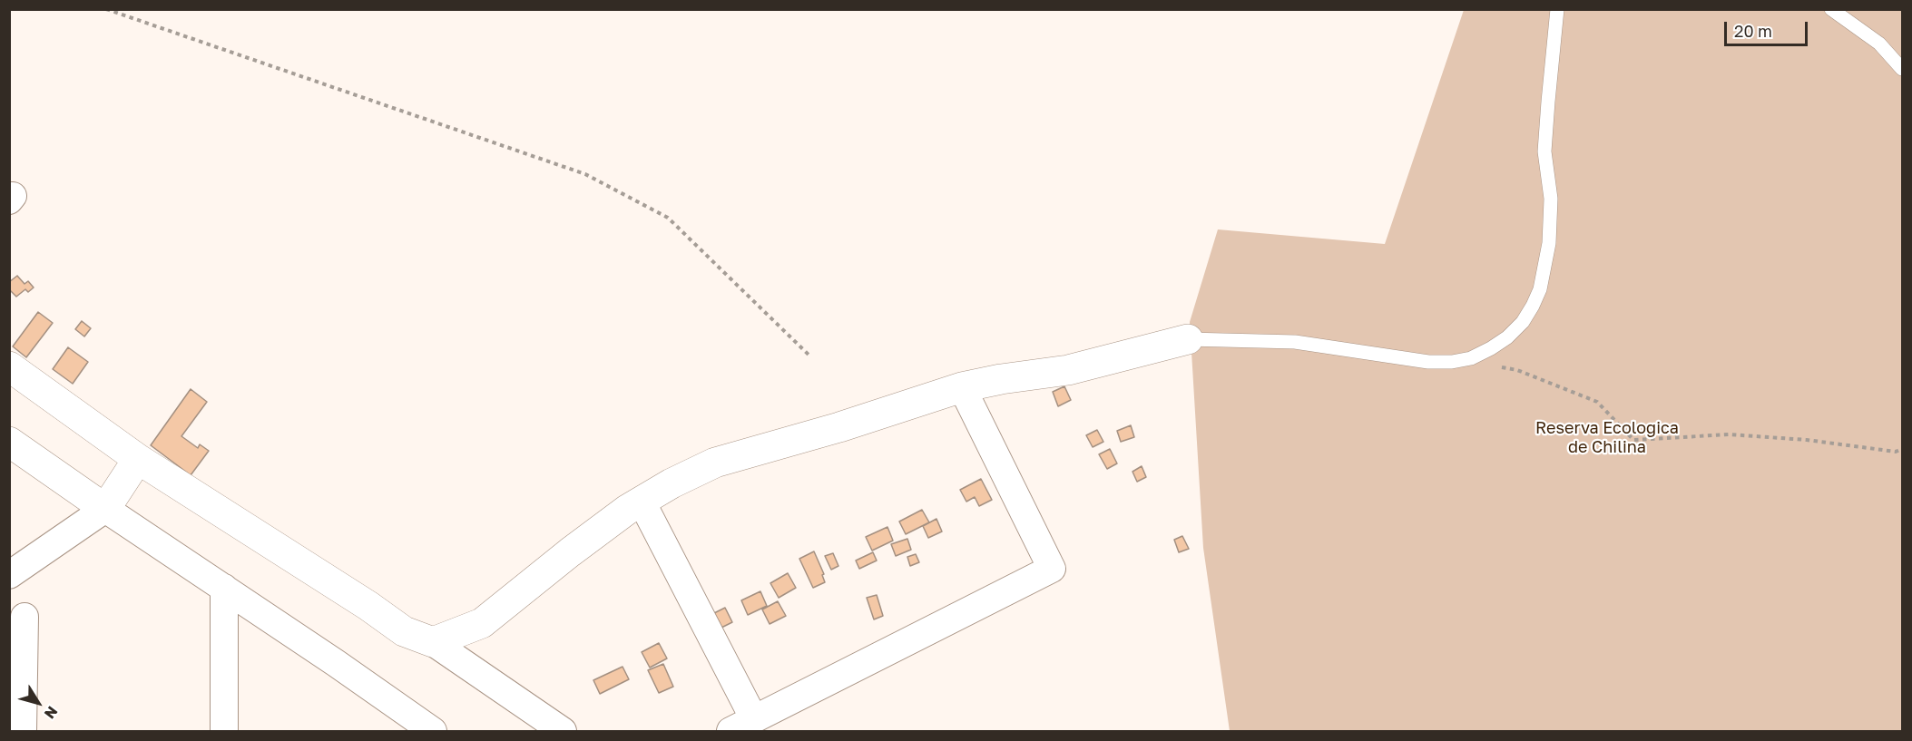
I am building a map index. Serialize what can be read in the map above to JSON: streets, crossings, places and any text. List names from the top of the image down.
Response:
{
  "parks": ["Reserva Ecologica de Chilina"],
  "scale_bar": "20 m",
  "north": "bottom right"
}
